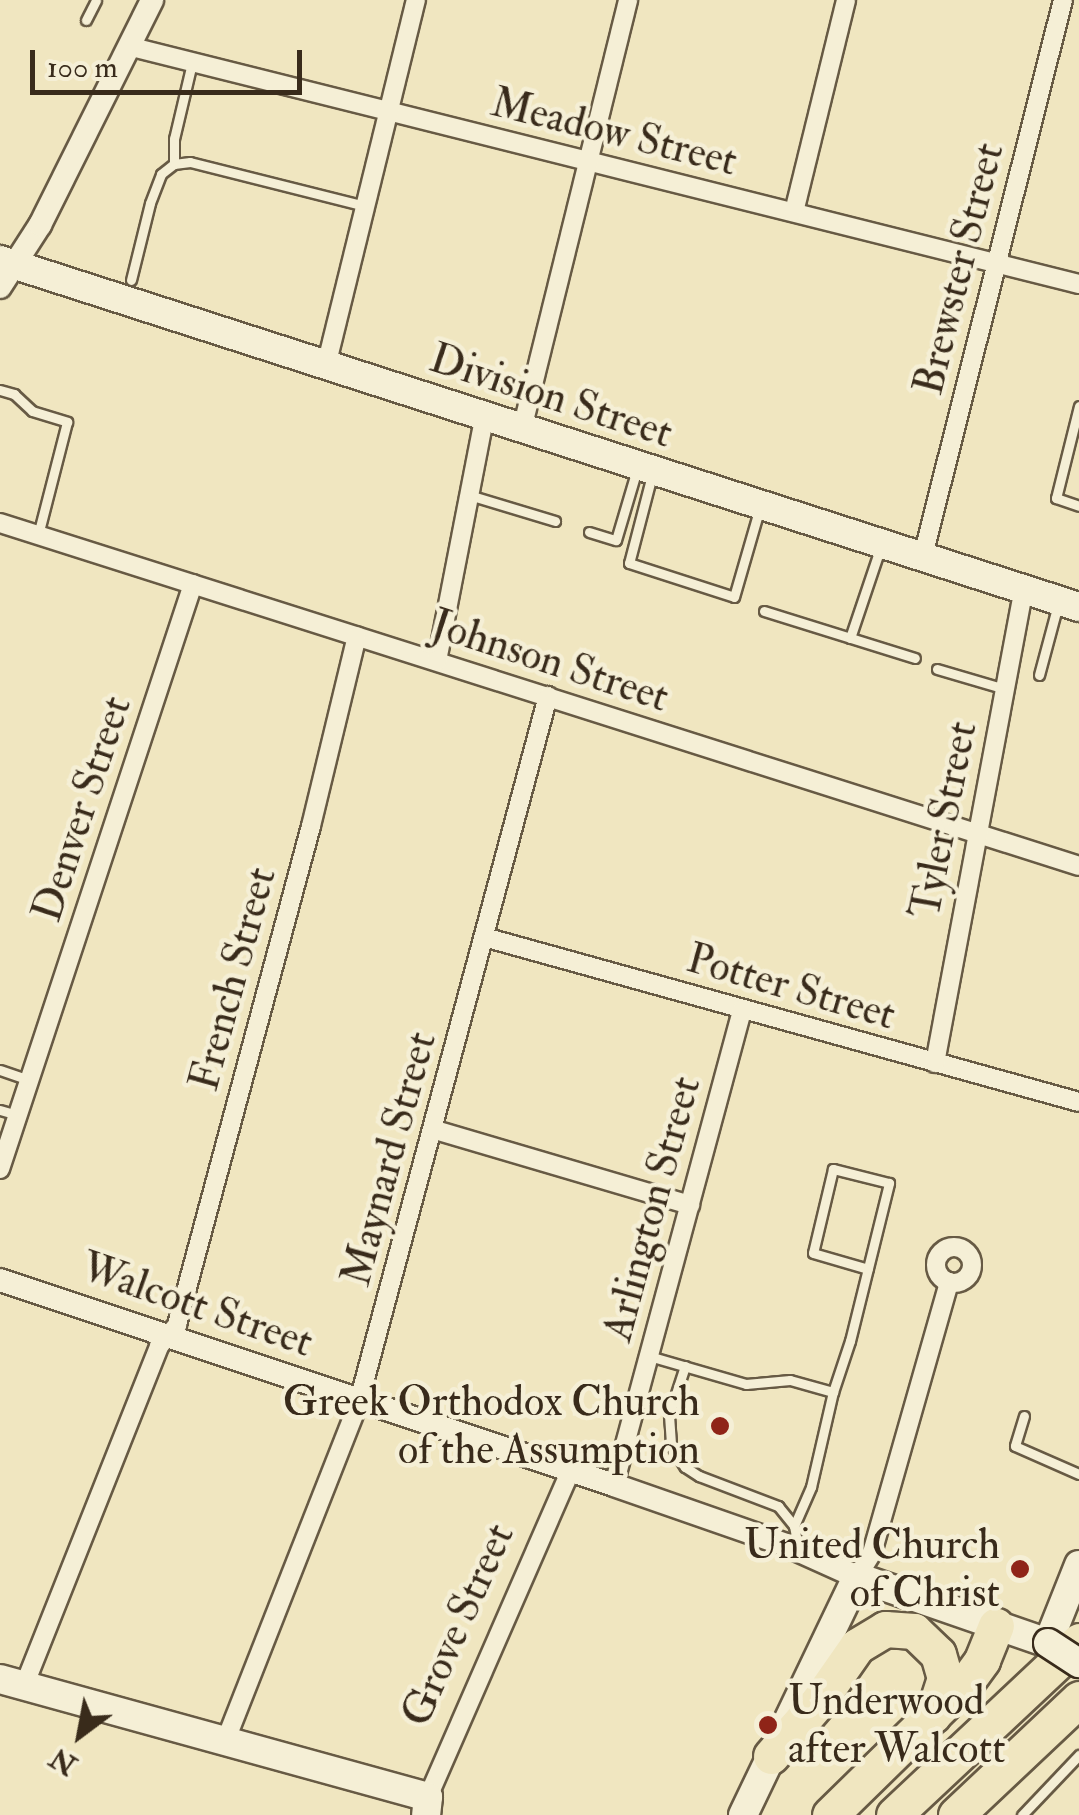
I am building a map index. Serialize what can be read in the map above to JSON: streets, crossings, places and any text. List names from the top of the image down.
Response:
{
  "streets": {
    "main road": ["Division Street", "Walcott Street"],
    "street": [
      "Meadow Street",
      "Brewster Street",
      "Johnson Street",
      "Denver Street",
      "Tyler Street",
      "French Street",
      "Potter Street",
      "Maynard Street",
      "Arlington Street",
      "Grove Street"
    ]
  },
  "crossings": [
    ["Meadow Street", "Brewster Street"],
    ["Brewster Street", "Division Street"],
    ["Division Street", "Tyler Street"],
    ["Johnson Street", "Denver Street"],
    ["Johnson Street", "Tyler Street"],
    ["Johnson Street", "French Street"],
    ["Johnson Street", "Maynard Street"],
    ["Tyler Street", "Potter Street"],
    ["French Street", "Walcott Street"],
    ["Potter Street", "Maynard Street"],
    ["Potter Street", "Arlington Street"],
    ["Maynard Street", "Walcott Street"],
    ["Arlington Street", "Walcott Street"],
    ["Walcott Street", "Grove Street"]
  ],
  "places": ["Greek Orthodox Church of the Assumption", "United Church of Christ", "Underwood after Walcott"],
  "scale_bar": "100 m",
  "north": "bottom left"
}
